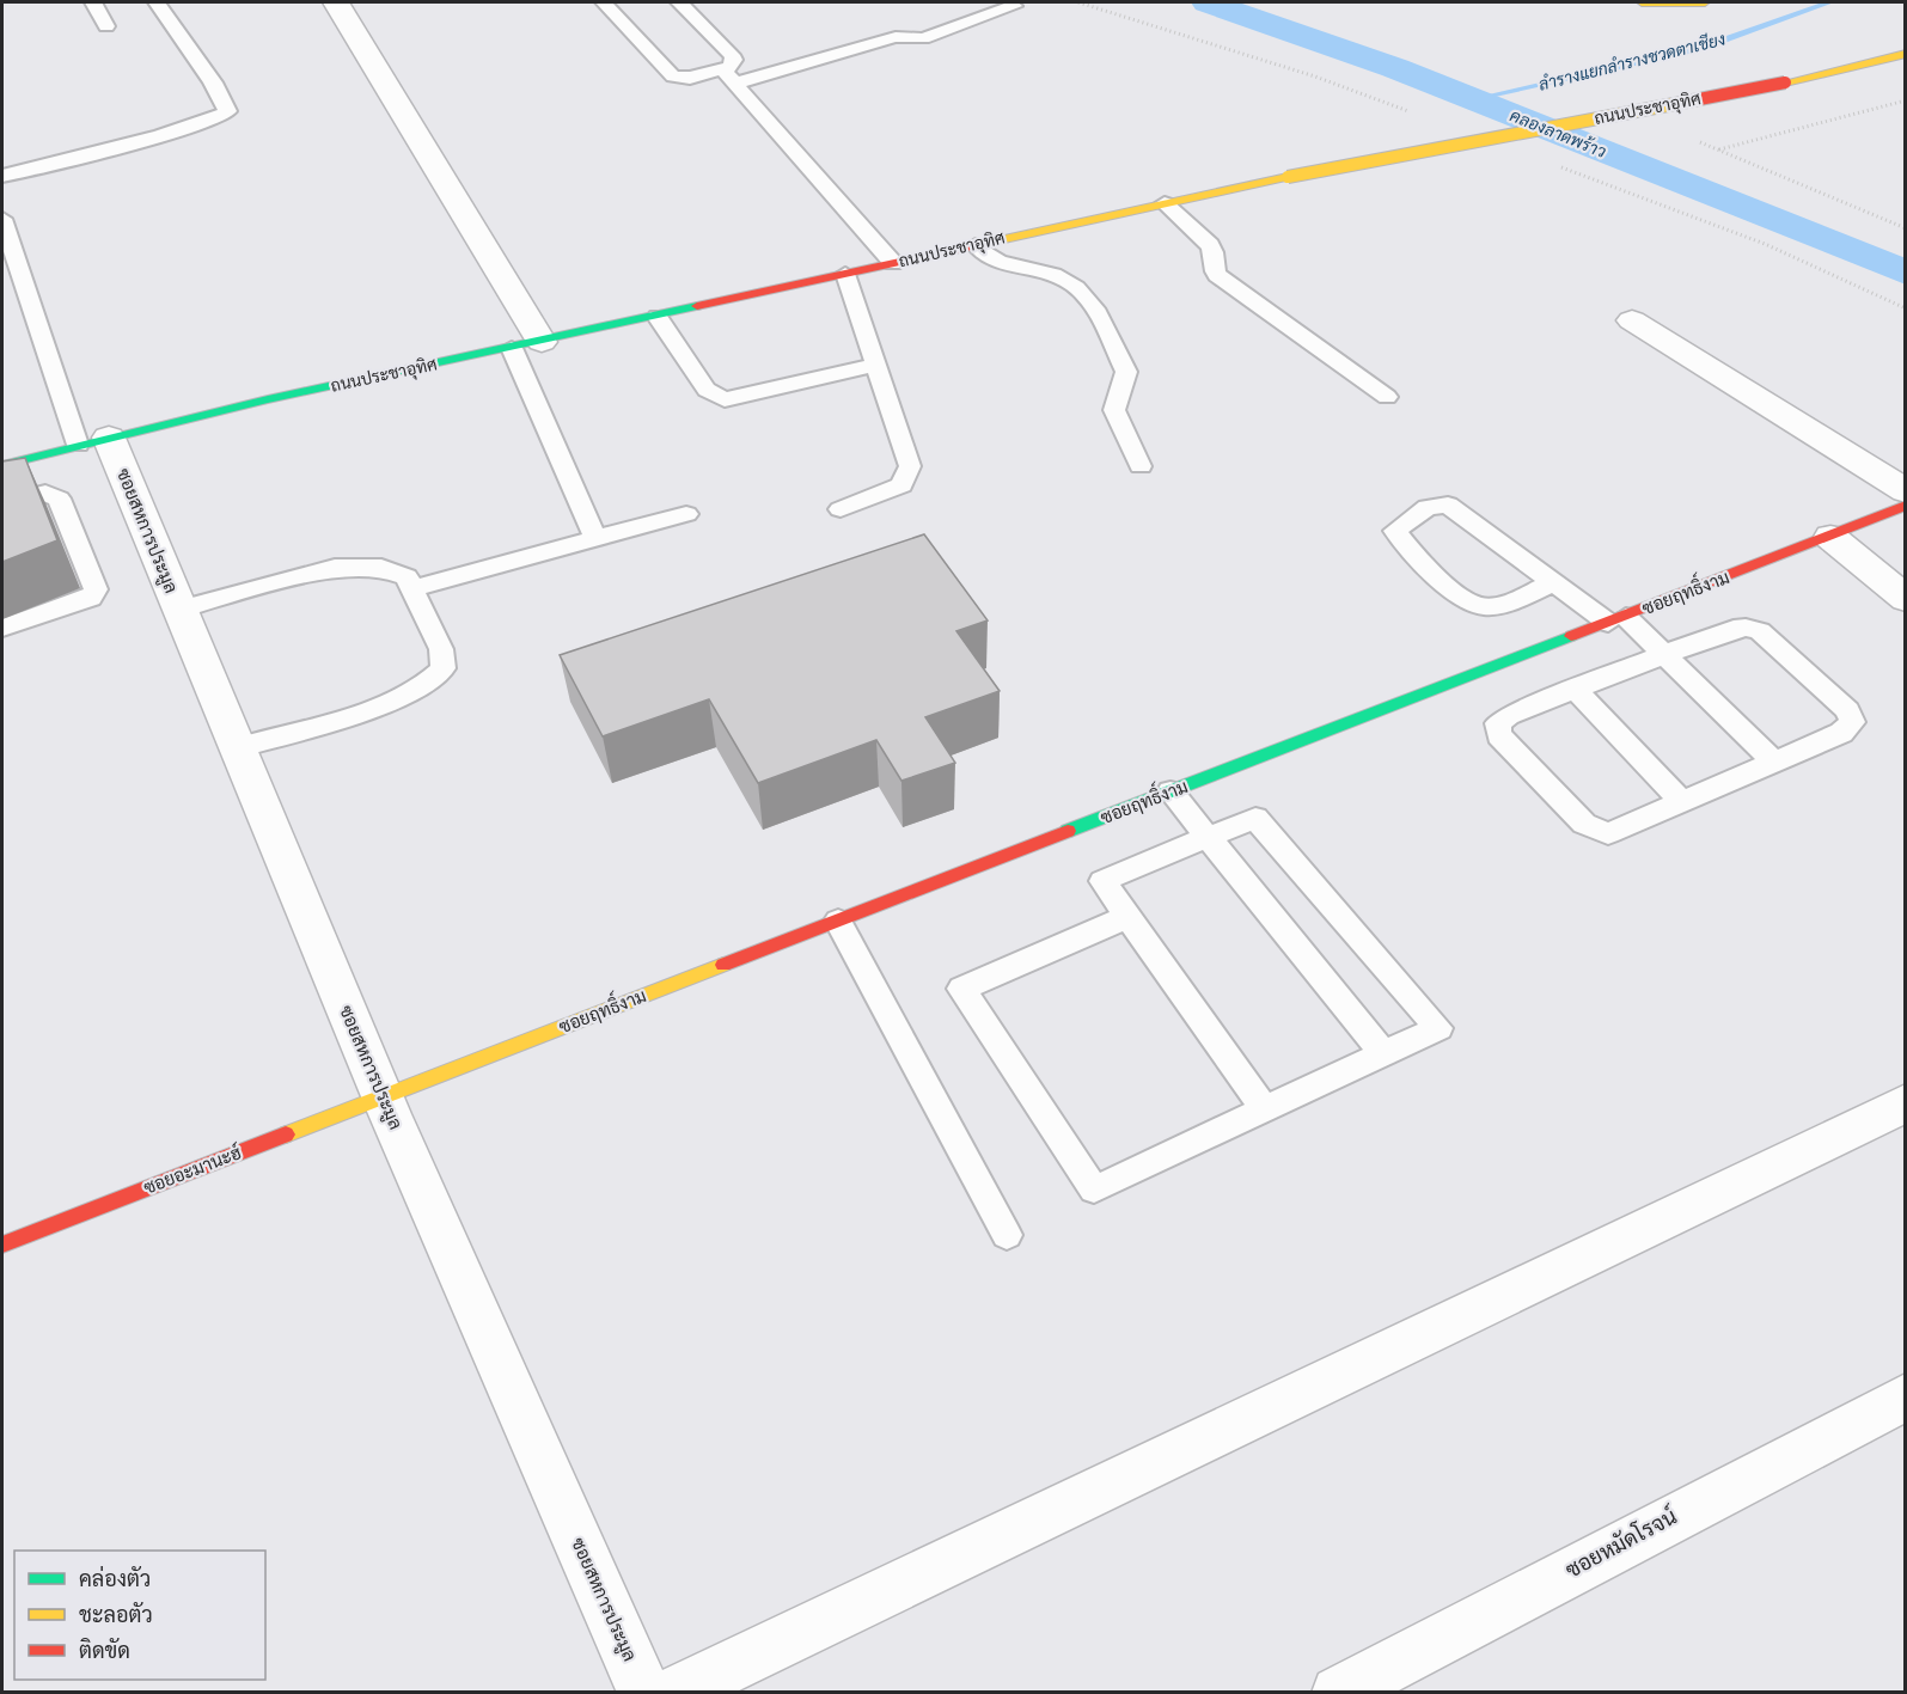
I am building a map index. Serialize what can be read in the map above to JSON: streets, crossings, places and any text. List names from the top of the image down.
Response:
{
  "streets": {
    "main road": ["ถนนประชาอุทิศ", "ซอยฤทธิ์งาม", "ซอยอะมานะฮ์"],
    "street": ["ซอยสหการประมูล", "ซอยหมัดโรจน์"]
  },
  "crossings": [
    ["ถนนประชาอุทิศ", "ซอยสหการประมูล"],
    ["ซอยสหการประมูล", "ซอยฤทธิ์งาม"],
    ["ซอยสหการประมูล", "ซอยอะมานะฮ์"],
    ["ซอยฤทธิ์งาม", "ซอยอะมานะฮ์"]
  ],
  "water": ["ลำรางแยกลำรางชวดตาเชียง", "คลองลาดพร้าว"],
  "legend": ["คล่องตัว", "ชะลอตัว", "ติดขัด"]
}
